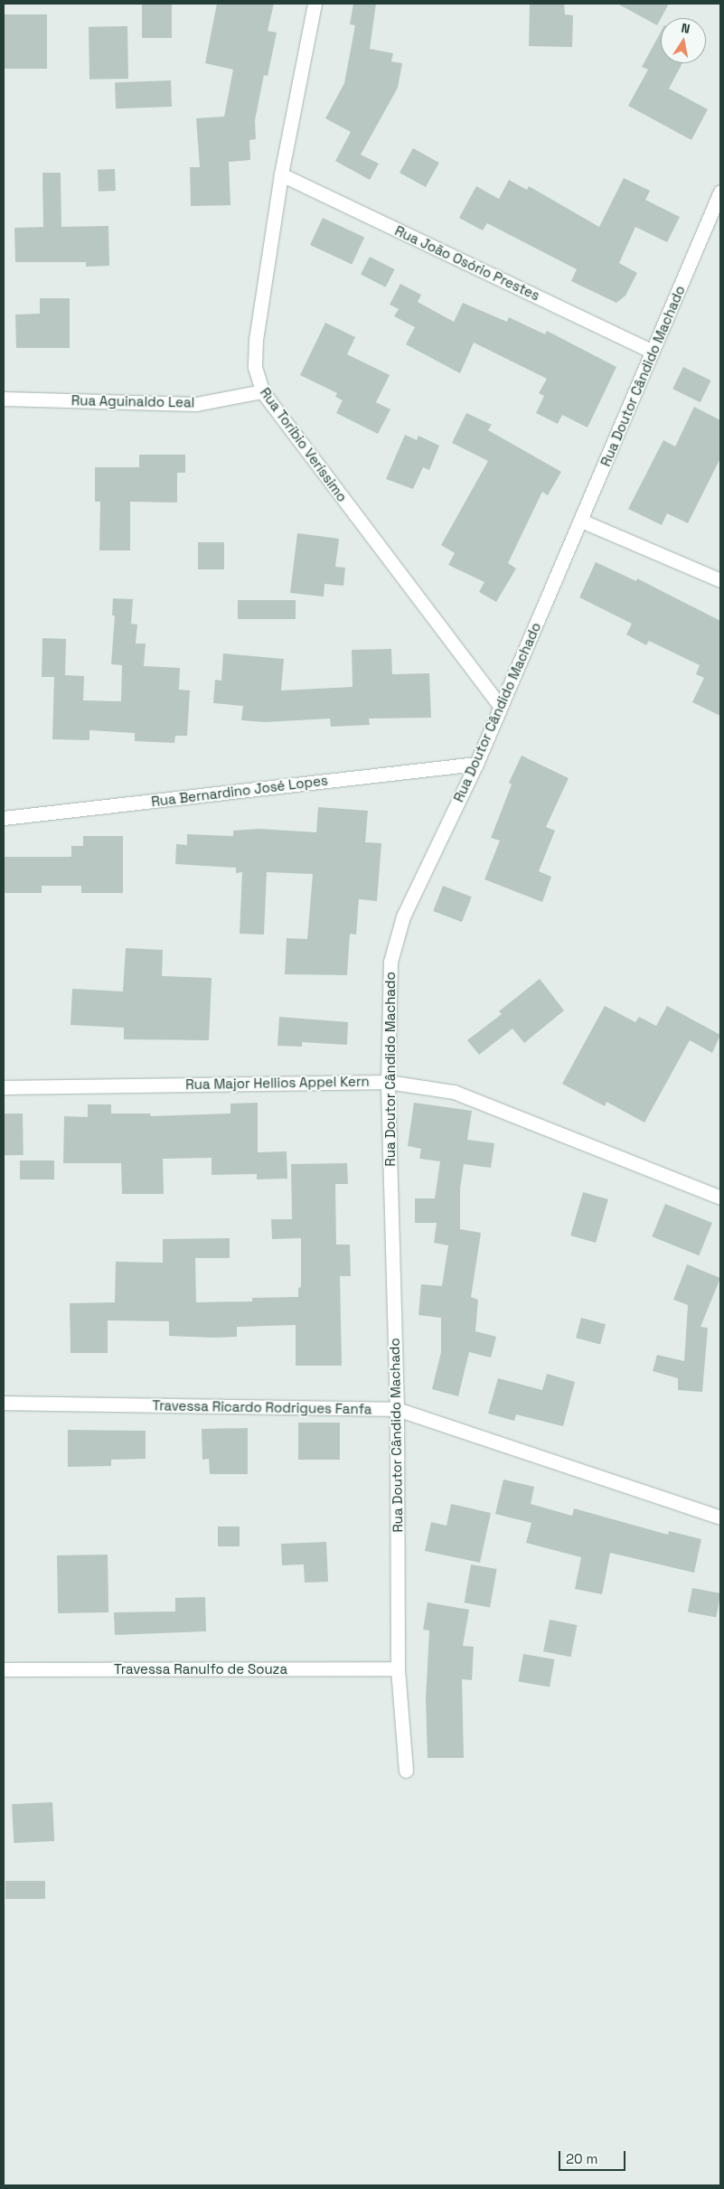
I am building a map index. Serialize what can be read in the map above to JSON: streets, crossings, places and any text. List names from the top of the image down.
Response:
{
  "streets": {
    "street": [
      "Rua João Osório Prestes",
      "Rua Doutor Cândido Machado",
      "Rua Aguinaldo Leal",
      "Rua Toríbio Veríssimo",
      "Rua Bernardino José Lopes",
      "Rua Major Hellios Appel Kern",
      "Travessa Ricardo Rodrigues Fanfa",
      "Travessa Ranulfo de Souza"
    ]
  },
  "crossings": [
    ["Rua João Osório Prestes", "Rua Doutor Cândido Machado"],
    ["Rua João Osório Prestes", "Rua Toríbio Veríssimo"],
    ["Rua Doutor Cândido Machado", "Rua Toríbio Veríssimo"],
    ["Rua Doutor Cândido Machado", "Rua Bernardino José Lopes"],
    ["Rua Doutor Cândido Machado", "Rua Major Hellios Appel Kern"],
    ["Rua Doutor Cândido Machado", "Travessa Ricardo Rodrigues Fanfa"],
    ["Rua Doutor Cândido Machado", "Travessa Ranulfo de Souza"],
    ["Rua Aguinaldo Leal", "Rua Toríbio Veríssimo"]
  ],
  "scale_bar": "20 m",
  "north": "top"
}
